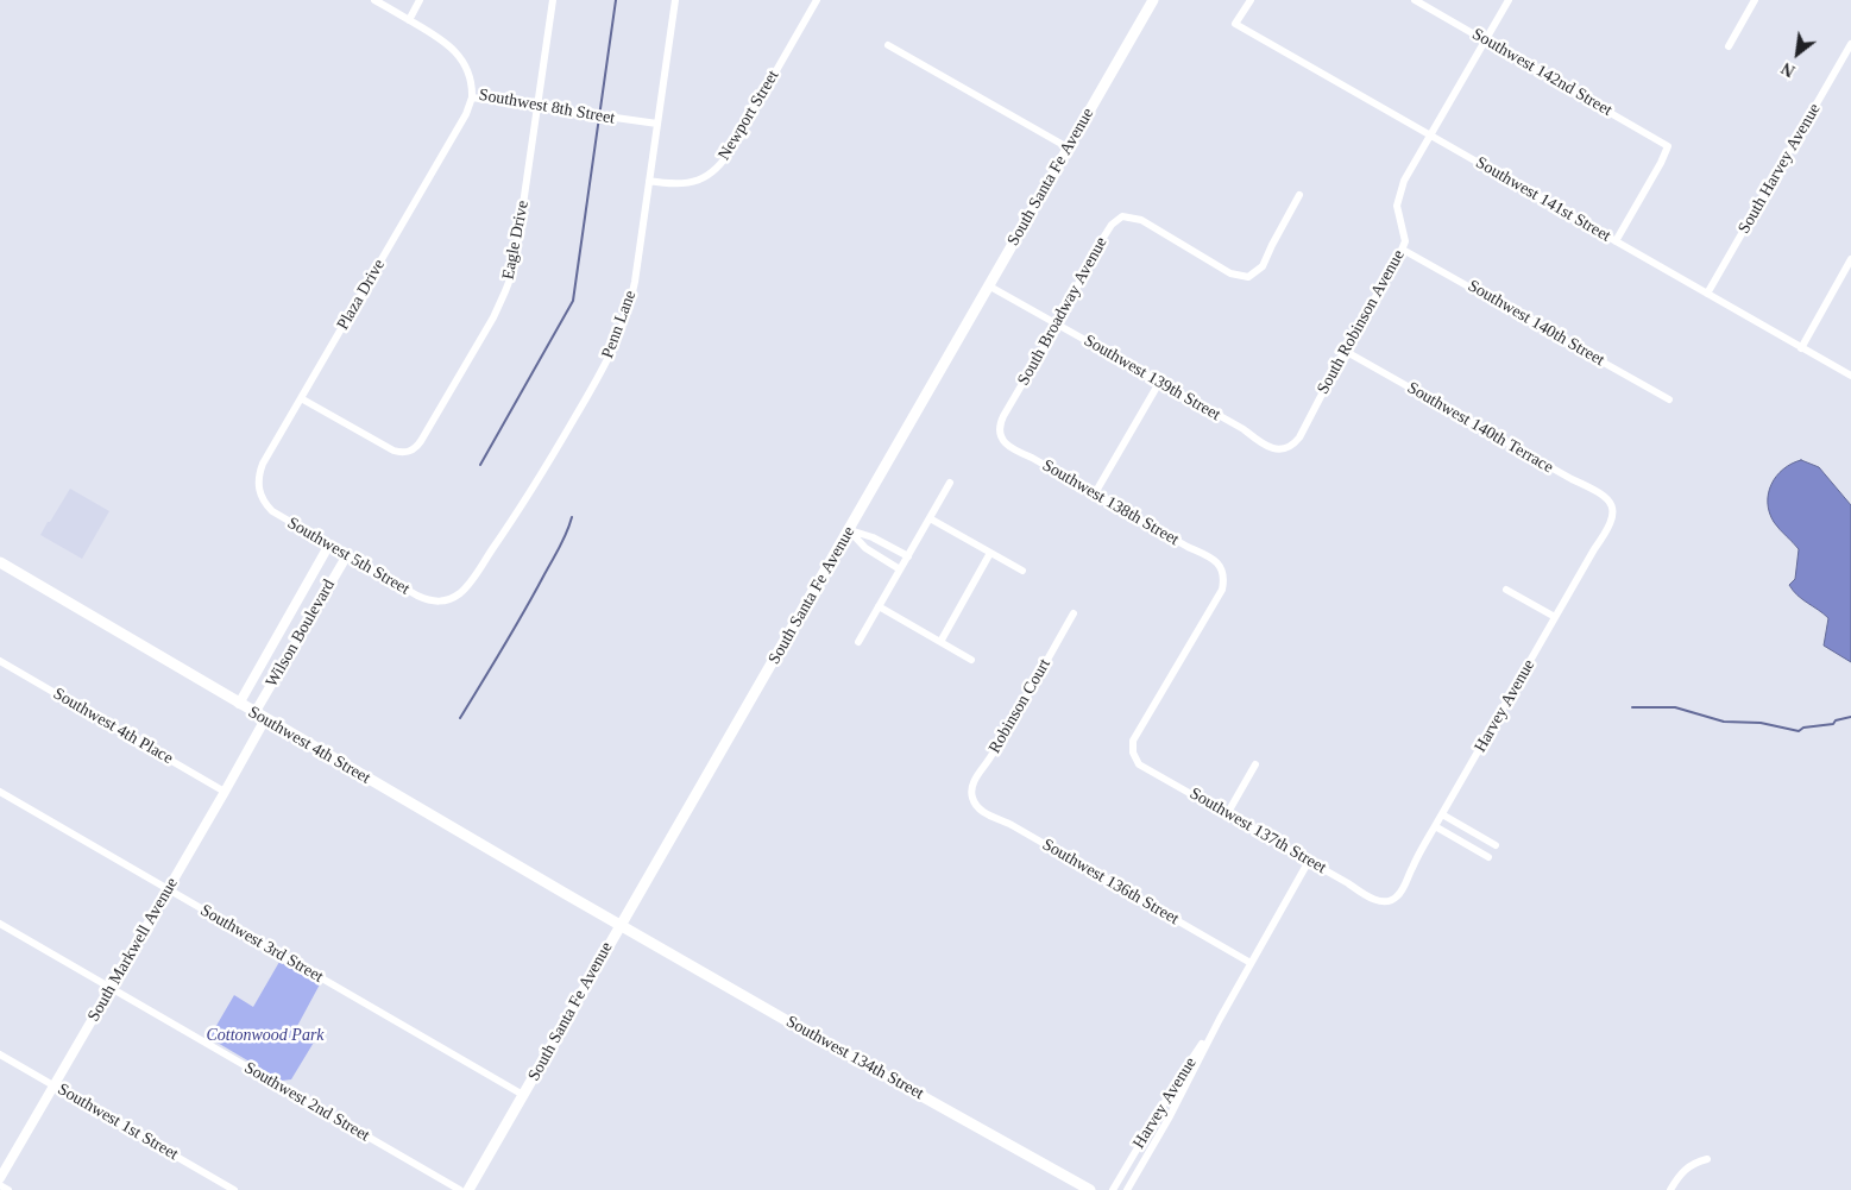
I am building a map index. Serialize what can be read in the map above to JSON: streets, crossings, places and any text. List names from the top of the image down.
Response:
{
  "streets": {
    "main road": ["South Santa Fe Avenue", "Southwest 4th Street", "Southwest 134th Street"],
    "street": [
      "Southwest 142nd Street",
      "Southwest 8th Street",
      "Newport Street",
      "South Harvey Avenue",
      "Southwest 141st Street",
      "Eagle Drive",
      "Plaza Drive",
      "South Broadway Avenue",
      "South Robinson Avenue",
      "Southwest 140th Street",
      "Penn Lane",
      "Southwest 139th Street",
      "Southwest 140th Terrace",
      "Southwest 138th Street",
      "Southwest 5th Street",
      "Wilson Boulevard",
      "Robinson Court",
      "Harvey Avenue",
      "Southwest 4th Place",
      "Southwest 137th Street",
      "Southwest 136th Street",
      "Southwest 3rd Street",
      "South Markwell Avenue",
      "Southwest 2nd Street",
      "Southwest 1st Street"
    ]
  },
  "crossings": [
    ["Southwest 142nd Street", "Southwest 141st Street"],
    ["Southwest 142nd Street", "South Robinson Avenue"],
    ["Southwest 8th Street", "Eagle Drive"],
    ["Southwest 8th Street", "Plaza Drive"],
    ["Southwest 8th Street", "Penn Lane"],
    ["Newport Street", "Penn Lane"],
    ["South Harvey Avenue", "Southwest 141st Street"],
    ["South Santa Fe Avenue", "Southwest 139th Street"],
    ["South Santa Fe Avenue", "Southwest 4th Street"],
    ["South Santa Fe Avenue", "Southwest 3rd Street"],
    ["South Santa Fe Avenue", "Southwest 134th Street"],
    ["Southwest 141st Street", "South Robinson Avenue"],
    ["Eagle Drive", "Plaza Drive"],
    ["Plaza Drive", "Southwest 5th Street"],
    ["South Broadway Avenue", "Southwest 139th Street"],
    ["South Broadway Avenue", "Southwest 138th Street"],
    ["South Robinson Avenue", "Southwest 140th Street"],
    ["South Robinson Avenue", "Southwest 139th Street"],
    ["South Robinson Avenue", "Southwest 140th Terrace"],
    ["Penn Lane", "Southwest 5th Street"],
    ["Southwest 140th Terrace", "Harvey Avenue"],
    ["Southwest 138th Street", "Southwest 137th Street"],
    ["Southwest 5th Street", "Wilson Boulevard"],
    ["Wilson Boulevard", "Southwest 4th Street"],
    ["Robinson Court", "Southwest 136th Street"],
    ["Harvey Avenue", "Southwest 137th Street"],
    ["Harvey Avenue", "Southwest 136th Street"],
    ["Southwest 4th Place", "South Markwell Avenue"],
    ["Southwest 4th Street", "South Markwell Avenue"],
    ["Southwest 4th Street", "Southwest 134th Street"],
    ["Southwest 3rd Street", "South Markwell Avenue"],
    ["South Markwell Avenue", "Southwest 2nd Street"],
    ["South Markwell Avenue", "Southwest 1st Street"]
  ],
  "parks": ["Cottonwood Park"],
  "north": "bottom left"
}
